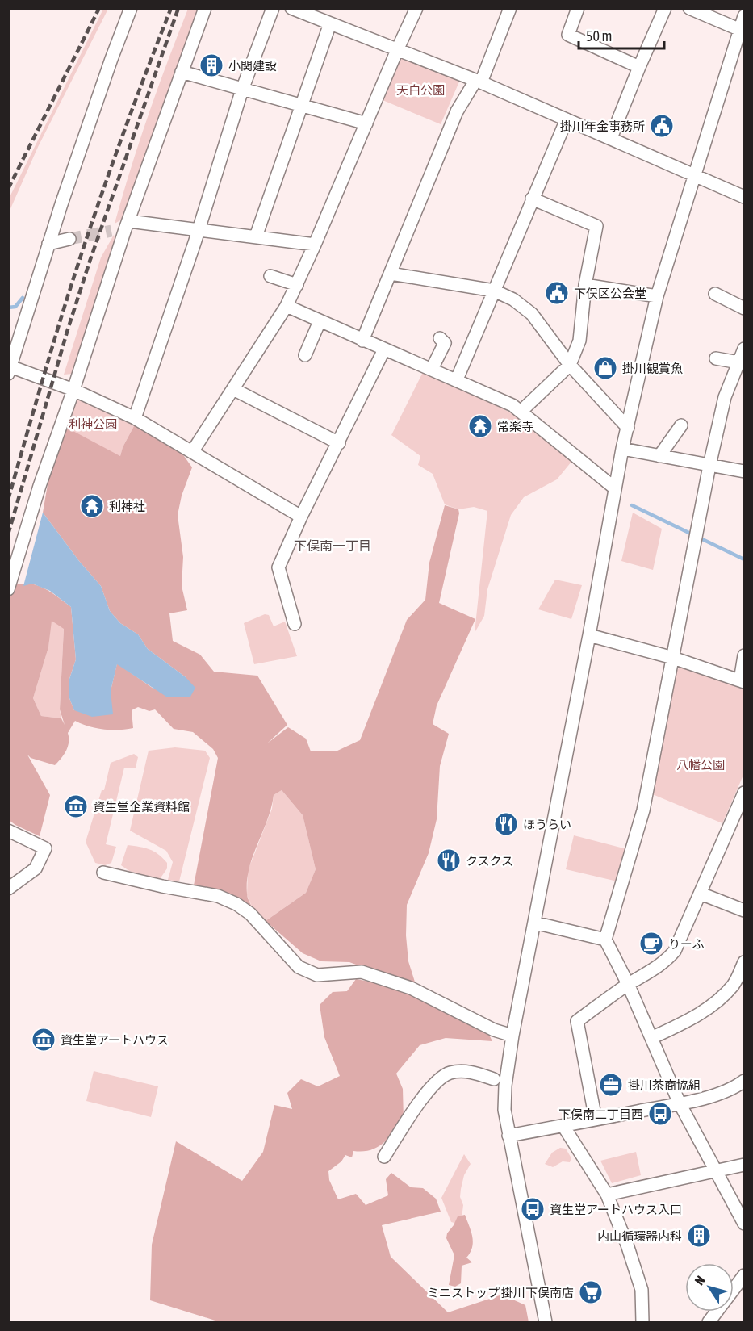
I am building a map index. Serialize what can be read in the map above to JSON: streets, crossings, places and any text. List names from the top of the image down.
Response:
{
  "districts": ["下俣南一丁目"],
  "parks": ["天白公園", "利神公園", "八幡公園"],
  "places": {
    "building": ["小関建設", "内山循環器内科"],
    "public building": ["掛川年金事務所", "下俣区公会堂"],
    "shop": ["掛川観賞魚"],
    "temple": ["常楽寺", "利神社"],
    "museum": ["資生堂企業資料館", "資生堂アートハウス"],
    "restaurant": ["ほうらい", "クスクス"],
    "cafe": ["りーふ"],
    "office": ["掛川茶商協組"],
    "bus stop": ["下俣南二丁目西", "資生堂アートハウス入口"],
    "supermarket": ["ミニストップ 掛川下俣南店"]
  },
  "scale_bar": "50 m",
  "north": "top left"
}
